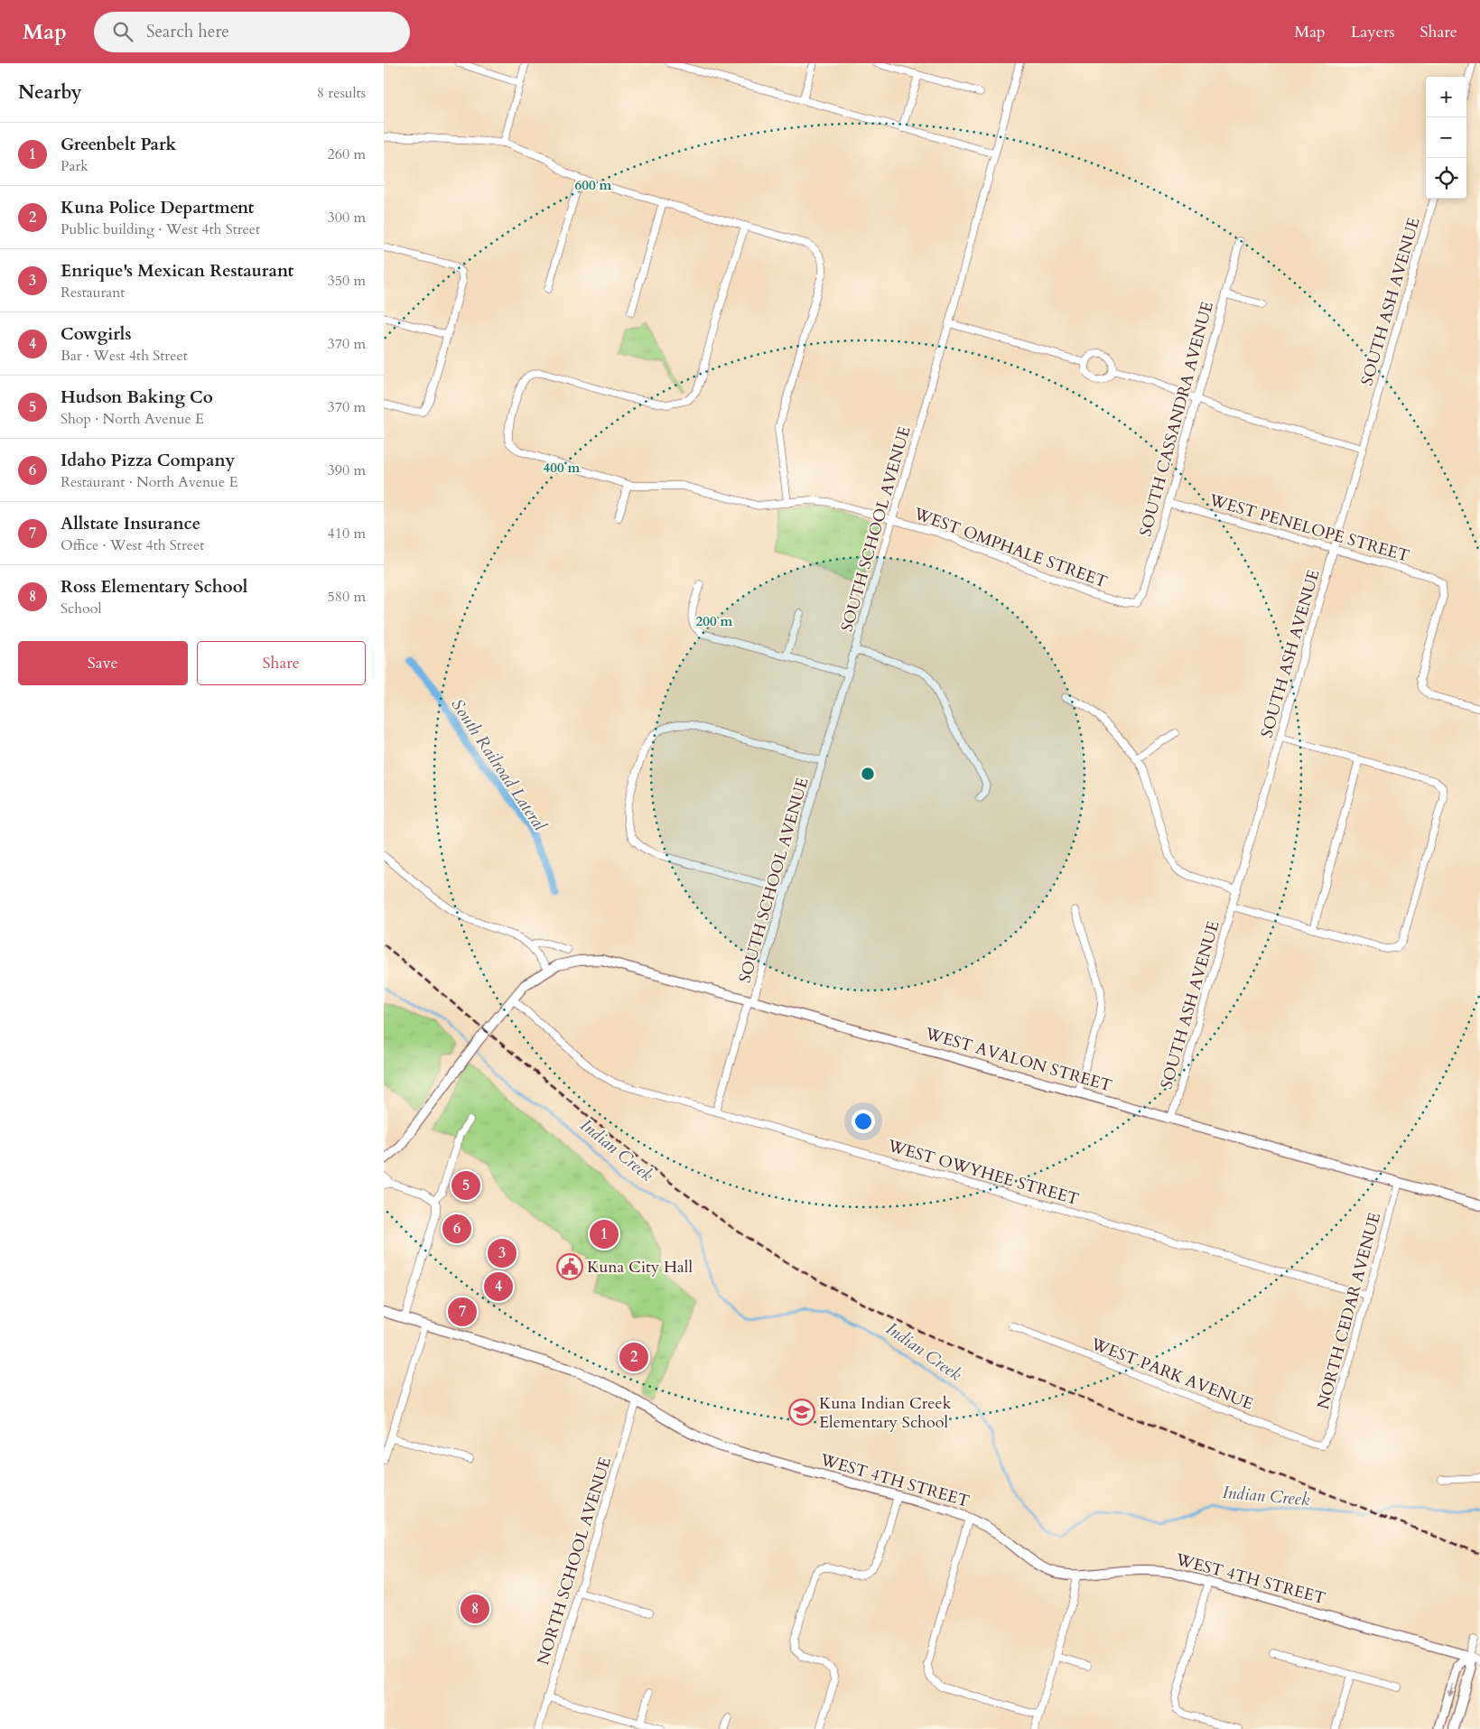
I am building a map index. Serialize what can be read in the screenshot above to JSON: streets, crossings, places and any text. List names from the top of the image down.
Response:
{
  "streets": {
    "main road": ["WEST AVALON STREET", "WEST 4TH STREET"],
    "street": [
      "SOUTH ASH AVENUE",
      "SOUTH CASSANDRA AVENUE",
      "WEST PENELOPE STREET",
      "SOUTH SCHOOL AVENUE",
      "WEST OMPHALE STREET",
      "WEST OWYHEE STREET",
      "NORTH CEDAR AVENUE",
      "WEST PARK AVENUE",
      "NORTH SCHOOL AVENUE"
    ]
  },
  "crossings": [
    ["SOUTH ASH AVENUE", "WEST PENELOPE STREET"],
    ["SOUTH ASH AVENUE", "WEST AVALON STREET"],
    ["SOUTH CASSANDRA AVENUE", "WEST PENELOPE STREET"],
    ["SOUTH CASSANDRA AVENUE", "WEST OMPHALE STREET"],
    ["SOUTH SCHOOL AVENUE", "WEST OMPHALE STREET"],
    ["SOUTH SCHOOL AVENUE", "WEST AVALON STREET"],
    ["WEST AVALON STREET", "WEST OWYHEE STREET"],
    ["WEST AVALON STREET", "NORTH CEDAR AVENUE"],
    ["WEST OWYHEE STREET", "NORTH CEDAR AVENUE"],
    ["NORTH CEDAR AVENUE", "WEST PARK AVENUE"],
    ["WEST 4TH STREET", "NORTH SCHOOL AVENUE"]
  ],
  "water": ["South Railroad Lateral", "Indian Creek"],
  "places": {
    "public building": ["Kuna City Hall"],
    "school or university": ["Kuna Indian Creek Elementary School"]
  },
  "page": {
    "header": "Map",
    "search": "Search here",
    "nav": ["Map", "Layers", "Share"],
    "heading": ["Nearby", "8 results"],
    "map_buttons": ["+", "−"],
    "list": [
      {
        "mark": "1",
        "name": "Greenbelt Park",
        "note": "Park",
        "value": "260 m"
      },
      {
        "mark": "2",
        "name": "Kuna Police Department",
        "note": "Public building · West 4th Street",
        "value": "300 m"
      },
      {
        "mark": "3",
        "name": "Enrique's Mexican Restaurant",
        "note": "Restaurant",
        "value": "350 m"
      },
      {
        "mark": "4",
        "name": "Cowgirls",
        "note": "Bar · West 4th Street",
        "value": "370 m"
      },
      {
        "mark": "5",
        "name": "Hudson Baking Co",
        "note": "Shop · North Avenue E",
        "value": "370 m"
      },
      {
        "mark": "6",
        "name": "Idaho Pizza Company",
        "note": "Restaurant · North Avenue E",
        "value": "390 m"
      },
      {
        "mark": "7",
        "name": "Allstate Insurance",
        "note": "Office · West 4th Street",
        "value": "410 m"
      },
      {
        "mark": "8",
        "name": "Ross Elementary School",
        "note": "School",
        "value": "580 m"
      }
    ],
    "buttons": ["Save", "Share"],
    "pins": [
      "5",
      "6",
      "1",
      "3",
      "4",
      "7",
      "2",
      "8"
    ]
  },
  "rings": ["600 m", "400 m", "200 m"]
}
